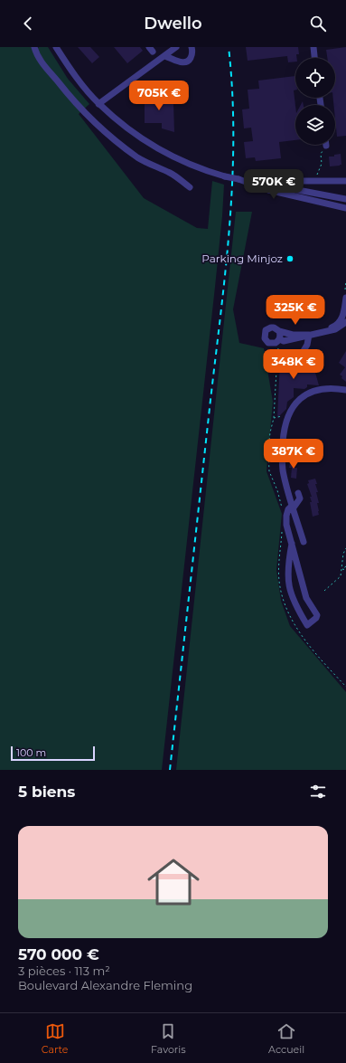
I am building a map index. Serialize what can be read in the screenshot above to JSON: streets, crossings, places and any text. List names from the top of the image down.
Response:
{
  "places": ["Parking Minjoz"],
  "scale_bar": "100 m",
  "page": {
    "header": "Dwello",
    "price": [
      "705K €",
      "570K €",
      "325K €",
      "348K €",
      "387K €"
    ],
    "scale": "100 m",
    "heading": "5 biens",
    "list": [
      {
        "name": "570 000 €",
        "note": "3 pièces · 113 m² · Boulevard Alexandre Fleming"
      }
    ],
    "tabs": ["Carte", "Favoris", "Accueil"]
  }
}
